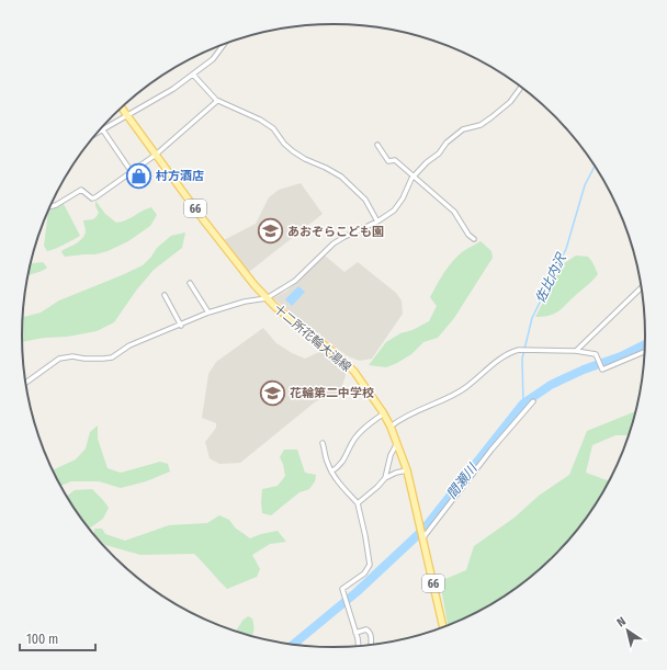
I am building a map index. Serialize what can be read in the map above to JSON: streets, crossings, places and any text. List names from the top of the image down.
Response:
{
  "streets": {
    "main road": ["66", "十二所花輪大湯線"]
  },
  "water": ["佐比内沢", "間瀬川"],
  "places": {
    "shop": ["村方酒店"],
    "school or university": ["あおぞらこども園", "花輪第二中学校"]
  },
  "scale_bar": "100 m",
  "north": "top left"
}
